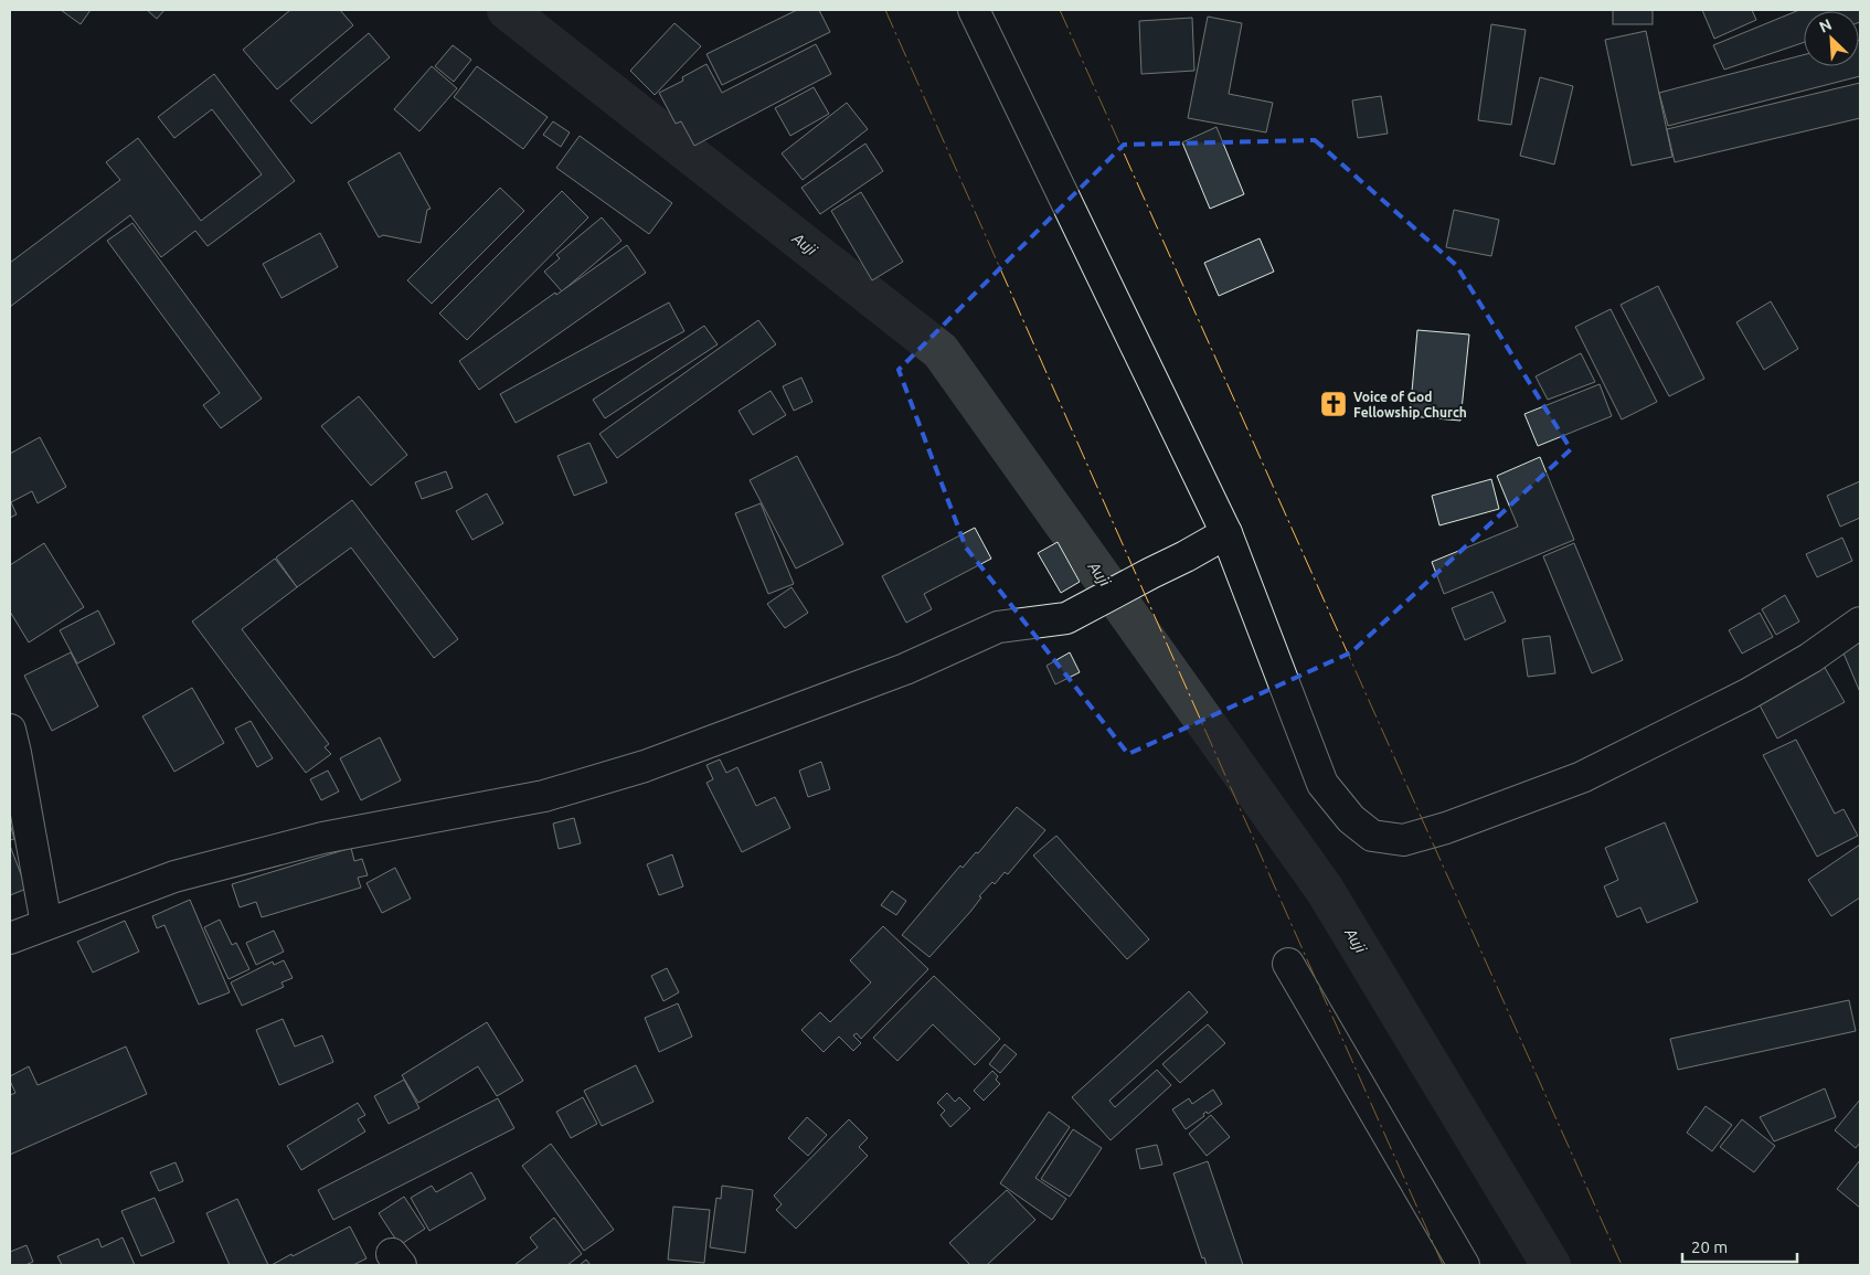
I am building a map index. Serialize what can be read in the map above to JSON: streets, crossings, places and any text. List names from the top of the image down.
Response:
{
  "water": ["Auji"],
  "places": {
    "church": ["Voice of God Fellowship Church"]
  },
  "scale_bar": "20 m",
  "north": "top left"
}
